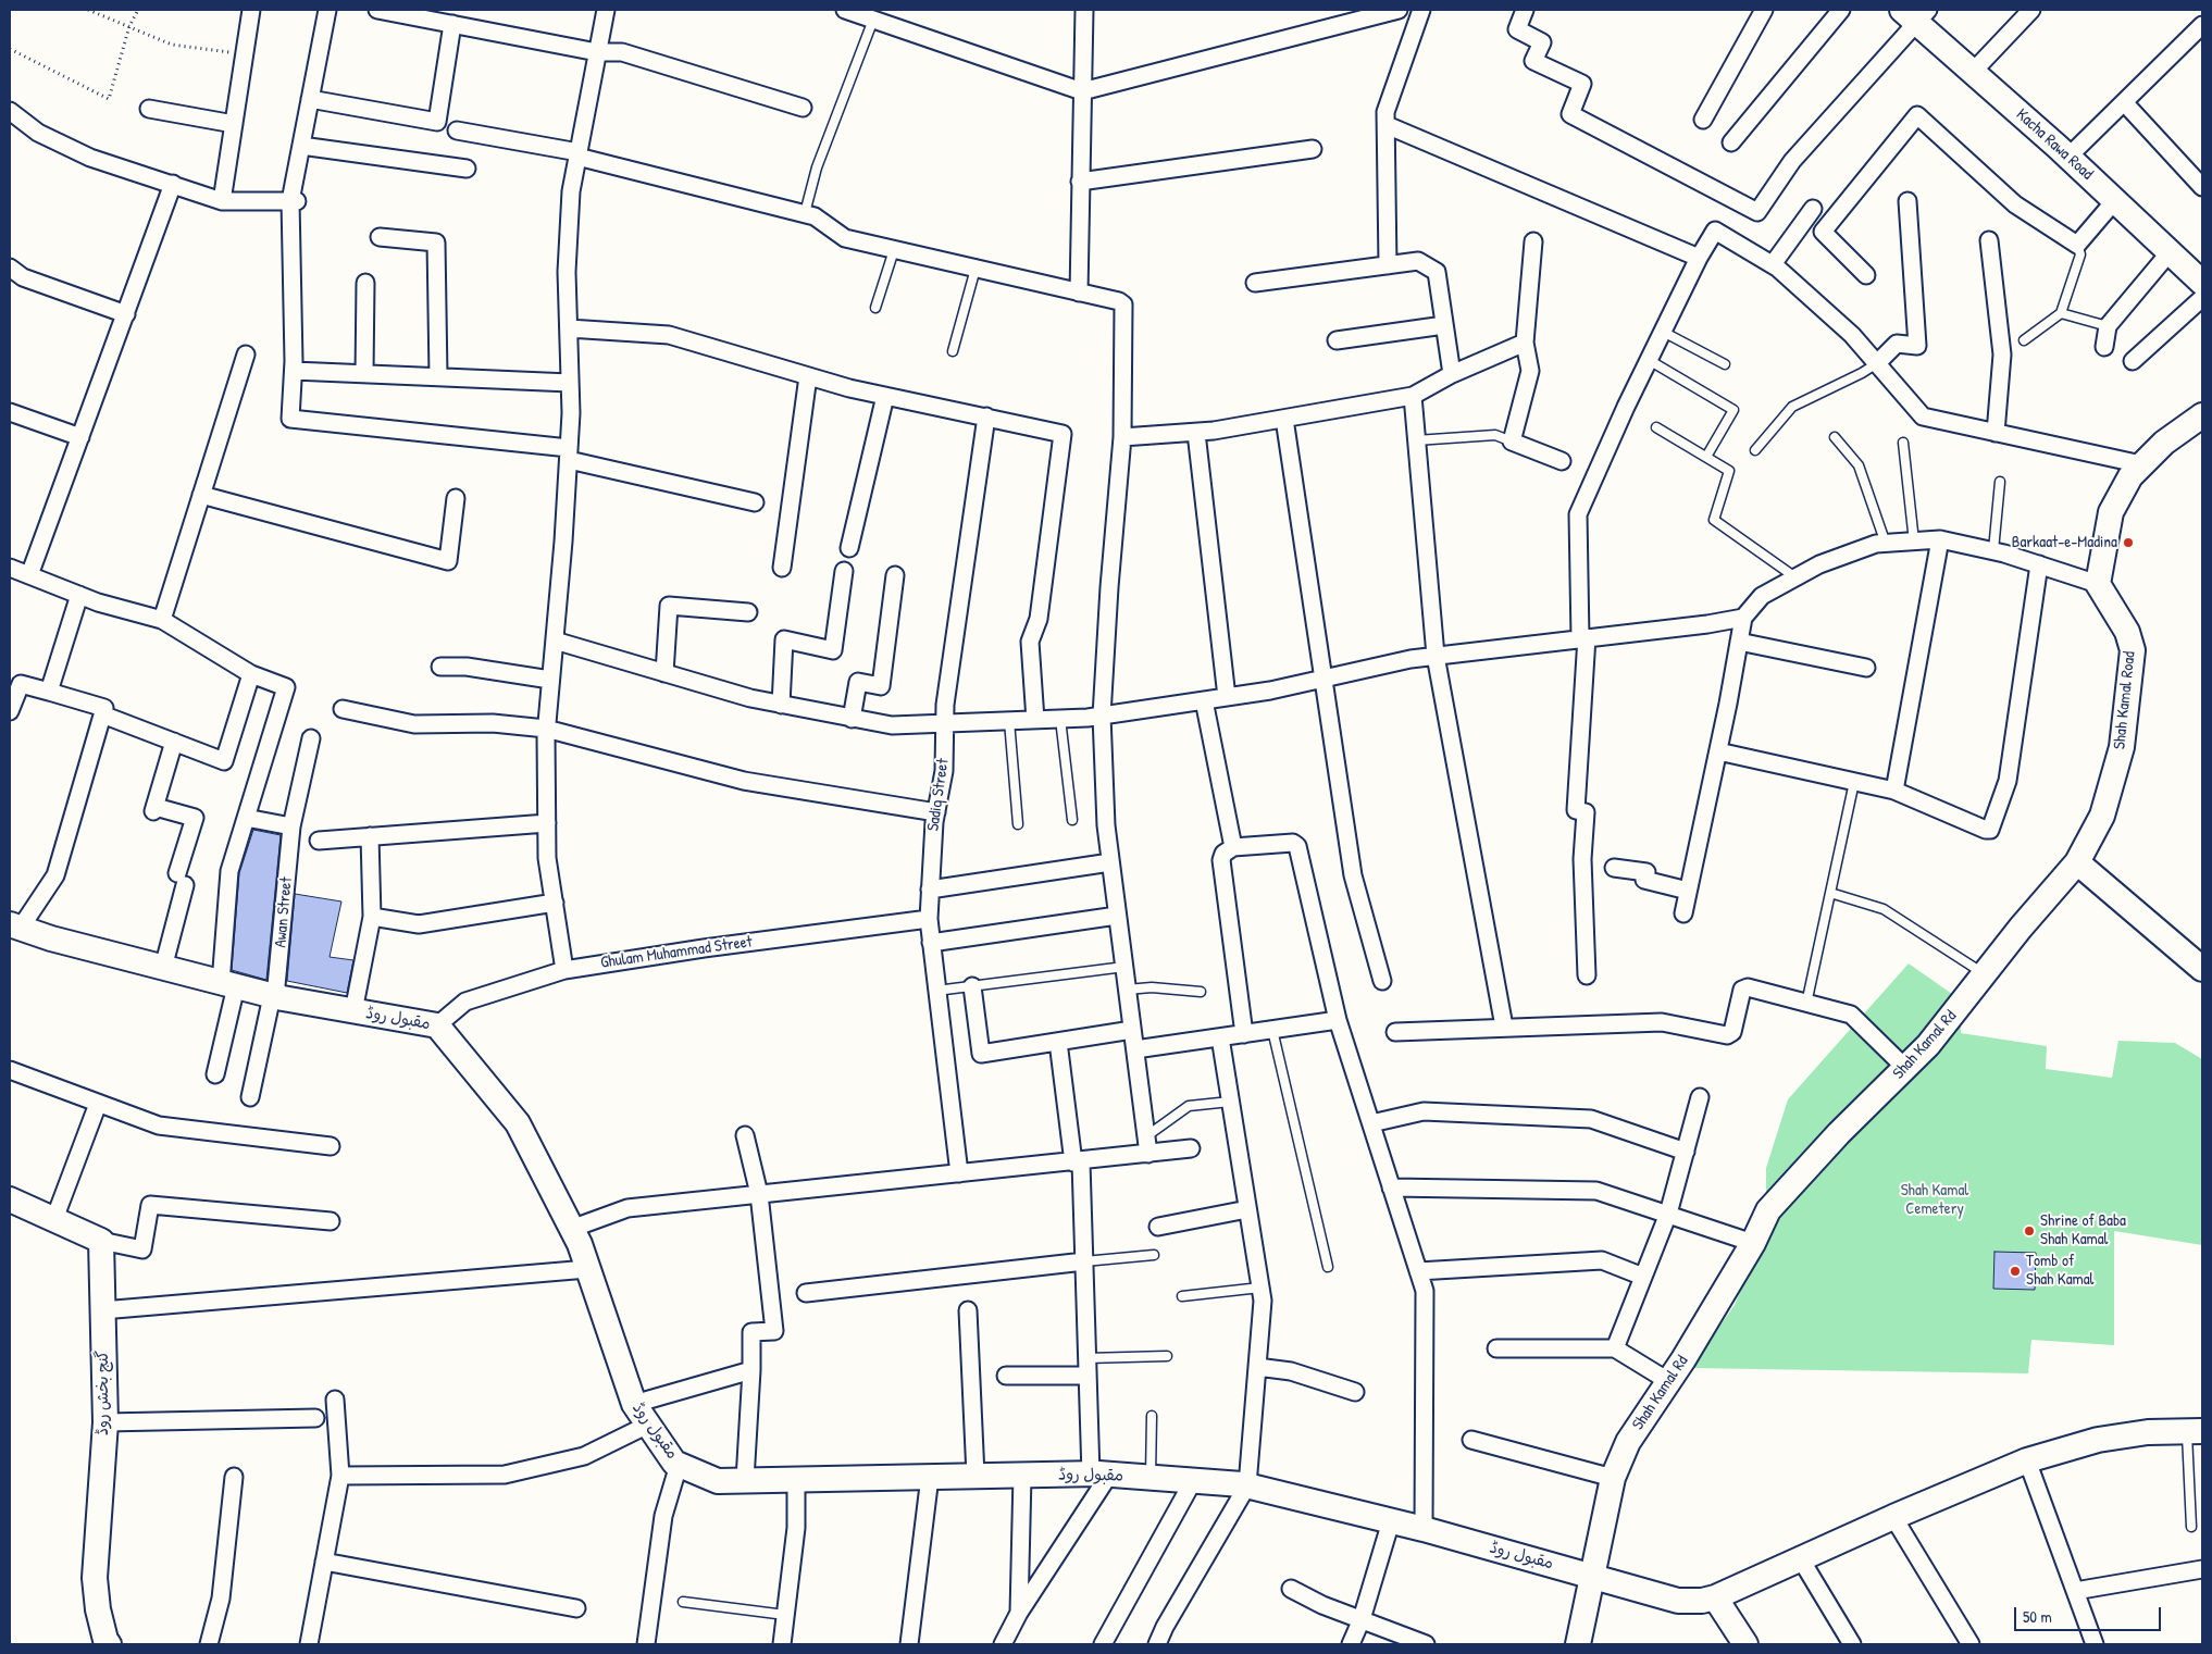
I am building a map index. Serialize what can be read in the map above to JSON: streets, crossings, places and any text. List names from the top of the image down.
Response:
{
  "streets": {
    "street": [
      "Kacha Rawa Road",
      "Shah Kamal Road",
      "Sadiq Street",
      "Awan Street",
      "Ghulam Muhammad Street",
      "مقبول روڈ",
      "Shah Kamal Rd",
      "گنج بخش روڈ"
    ]
  },
  "crossings": [
    ["Shah Kamal Road", "Shah Kamal Rd"],
    ["Sadiq Street", "Ghulam Muhammad Street"],
    ["Awan Street", "مقبول روڈ"],
    ["Ghulam Muhammad Street", "مقبول روڈ"],
    ["مقبول روڈ", "Shah Kamal Rd"]
  ],
  "parks": ["Shah Kamal Cemetery"],
  "places": ["Barkaat-e-Madina", "Shrine of Baba Shah Kamal", "Tomb of Shah Kamal"],
  "scale_bar": "50 m"
}
